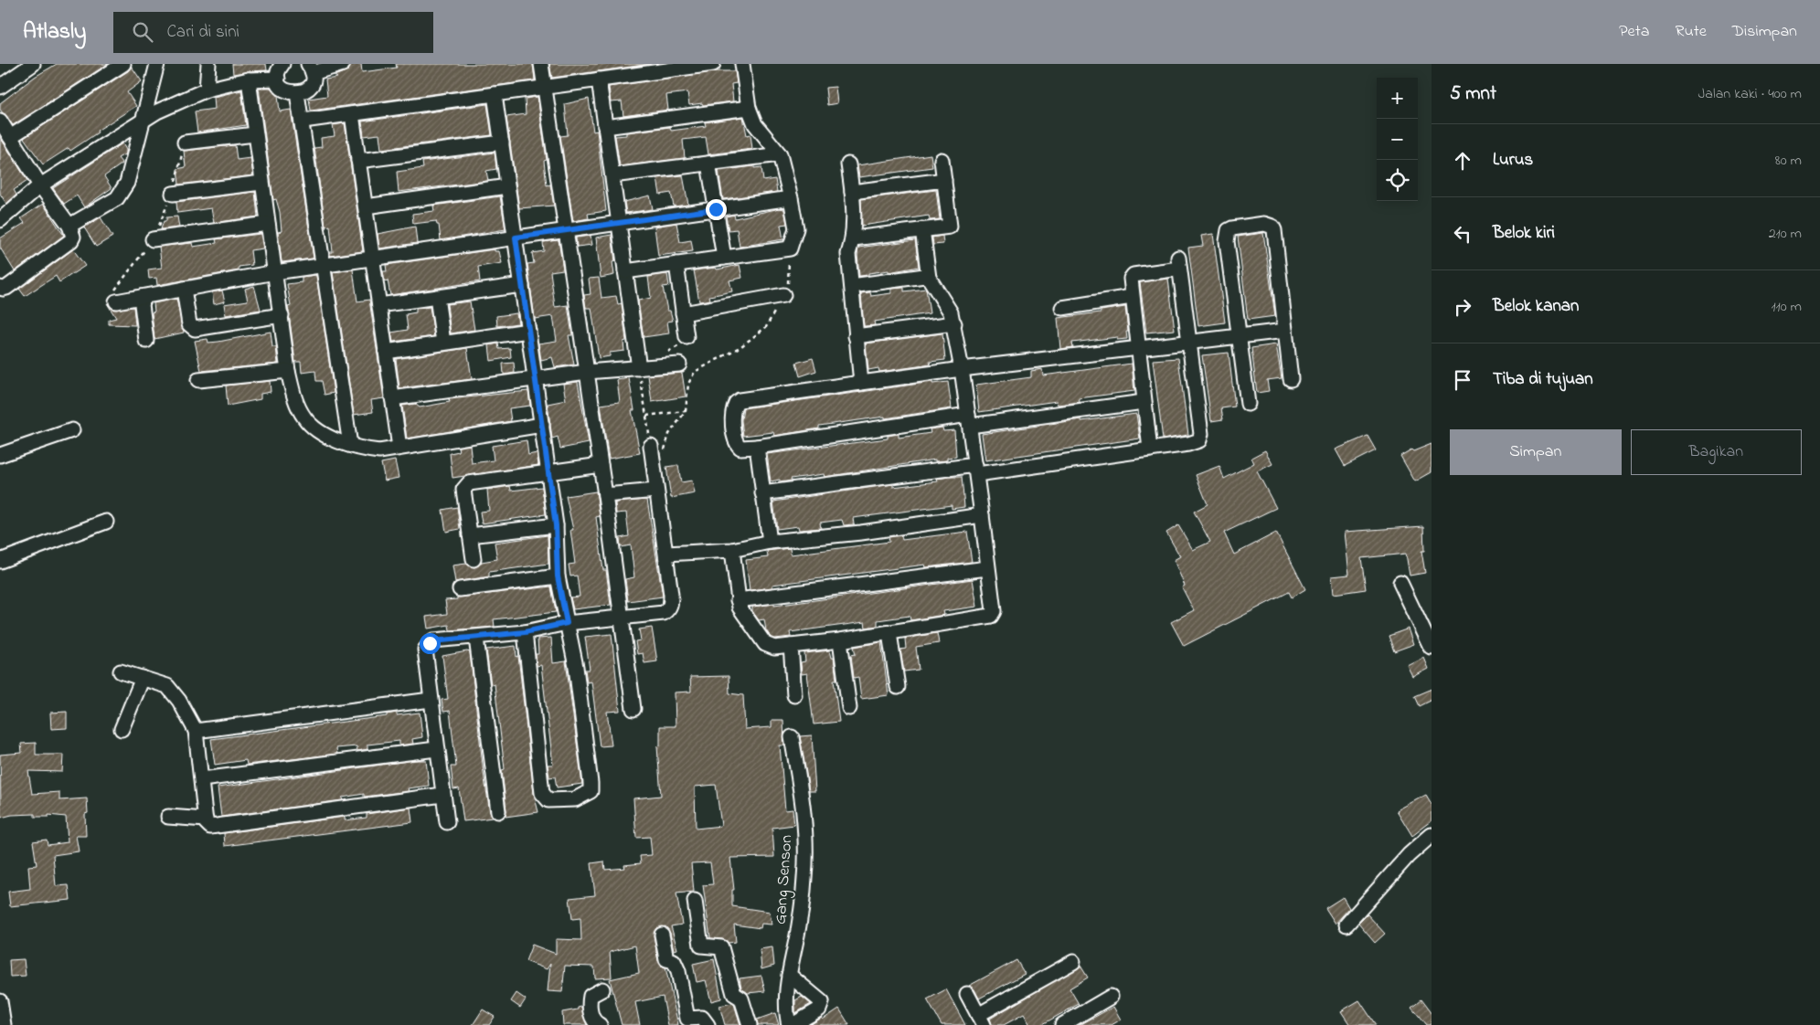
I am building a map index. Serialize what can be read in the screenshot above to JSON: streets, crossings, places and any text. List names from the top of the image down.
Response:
{
  "streets": {
    "street": ["Gang Senson"]
  },
  "page": {
    "header": "Atlasly",
    "search": "Cari di sini",
    "nav": ["Peta", "Rute", "Disimpan"],
    "heading": ["5 mnt", "Jalan kaki · 400 m"],
    "map_buttons": ["+", "−"],
    "list": [
      ["Lurus", "80 m"],
      ["Belok kiri", "210 m"],
      ["Belok kanan", "110 m"],
      "Tiba di tujuan"
    ],
    "buttons": ["Simpan", "Bagikan"]
  }
}
